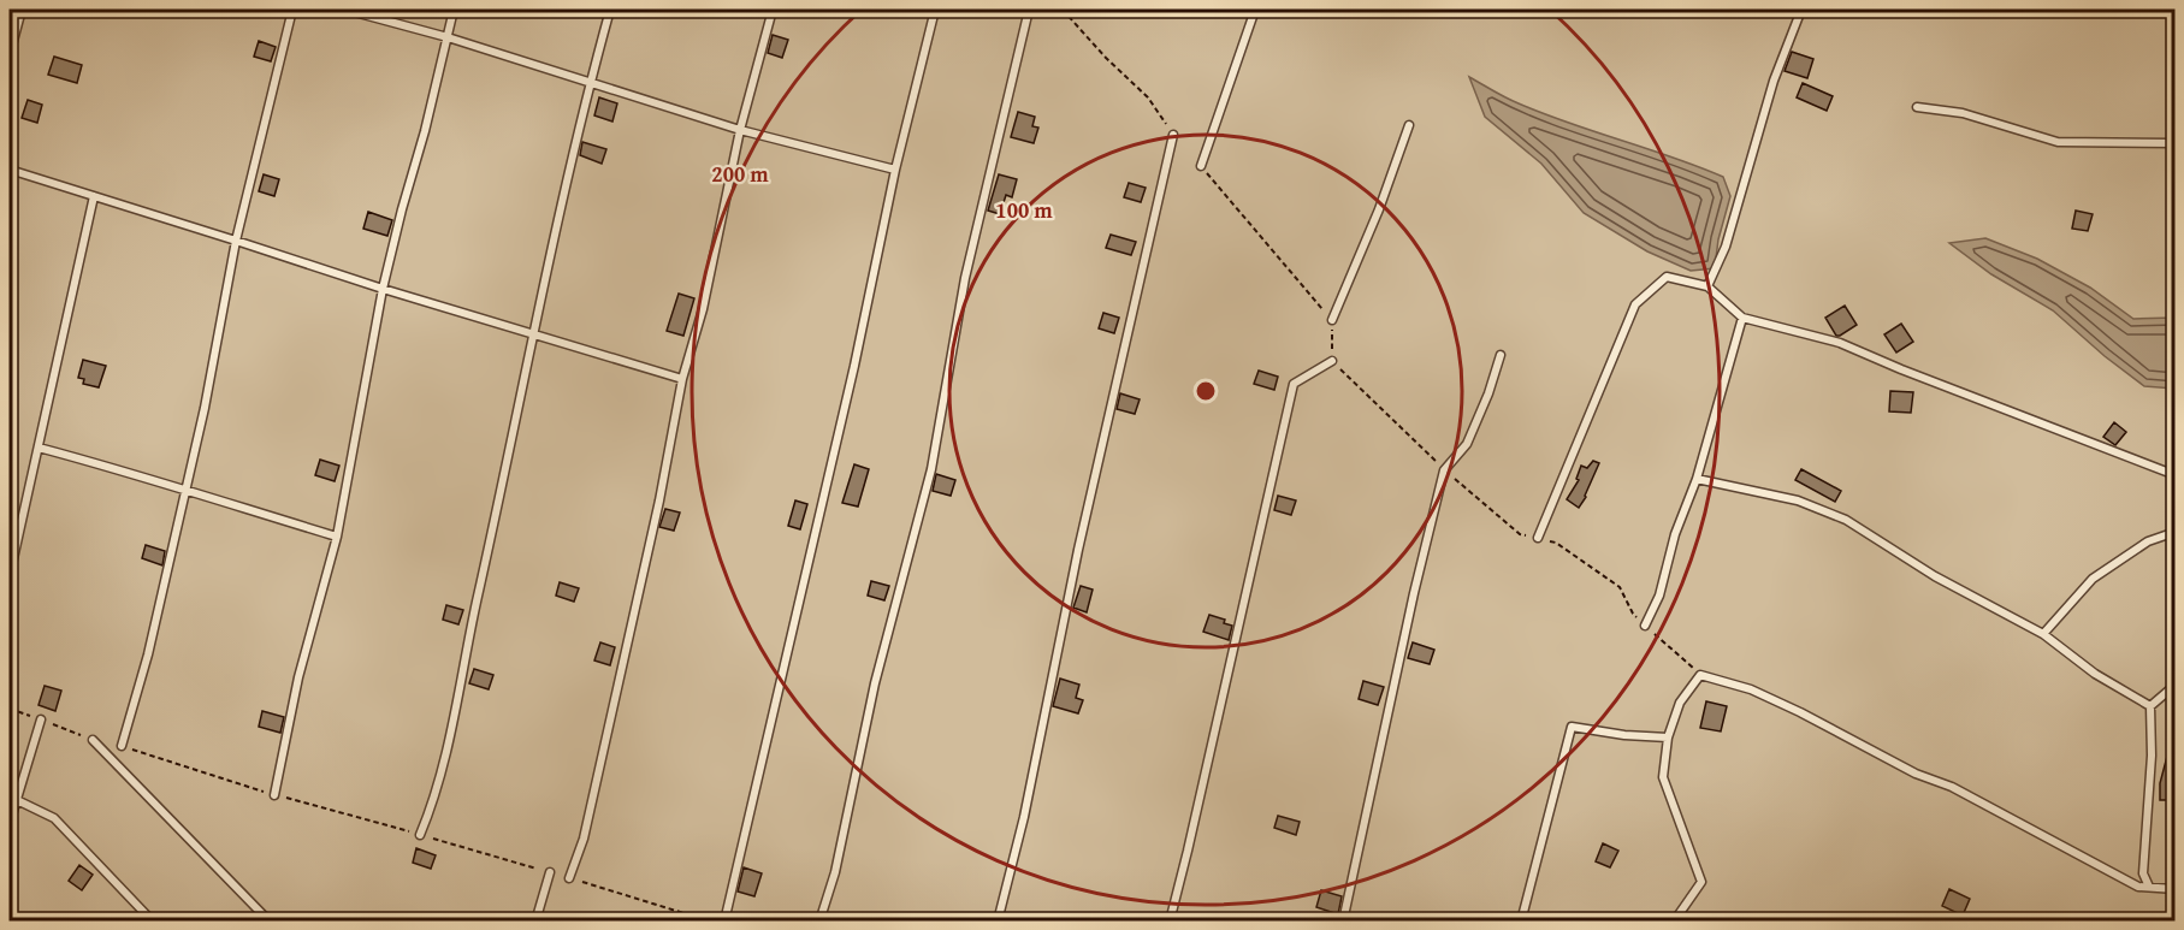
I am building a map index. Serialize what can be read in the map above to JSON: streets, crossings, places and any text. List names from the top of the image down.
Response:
{
  "rings": ["200 m", "100 m"]
}
